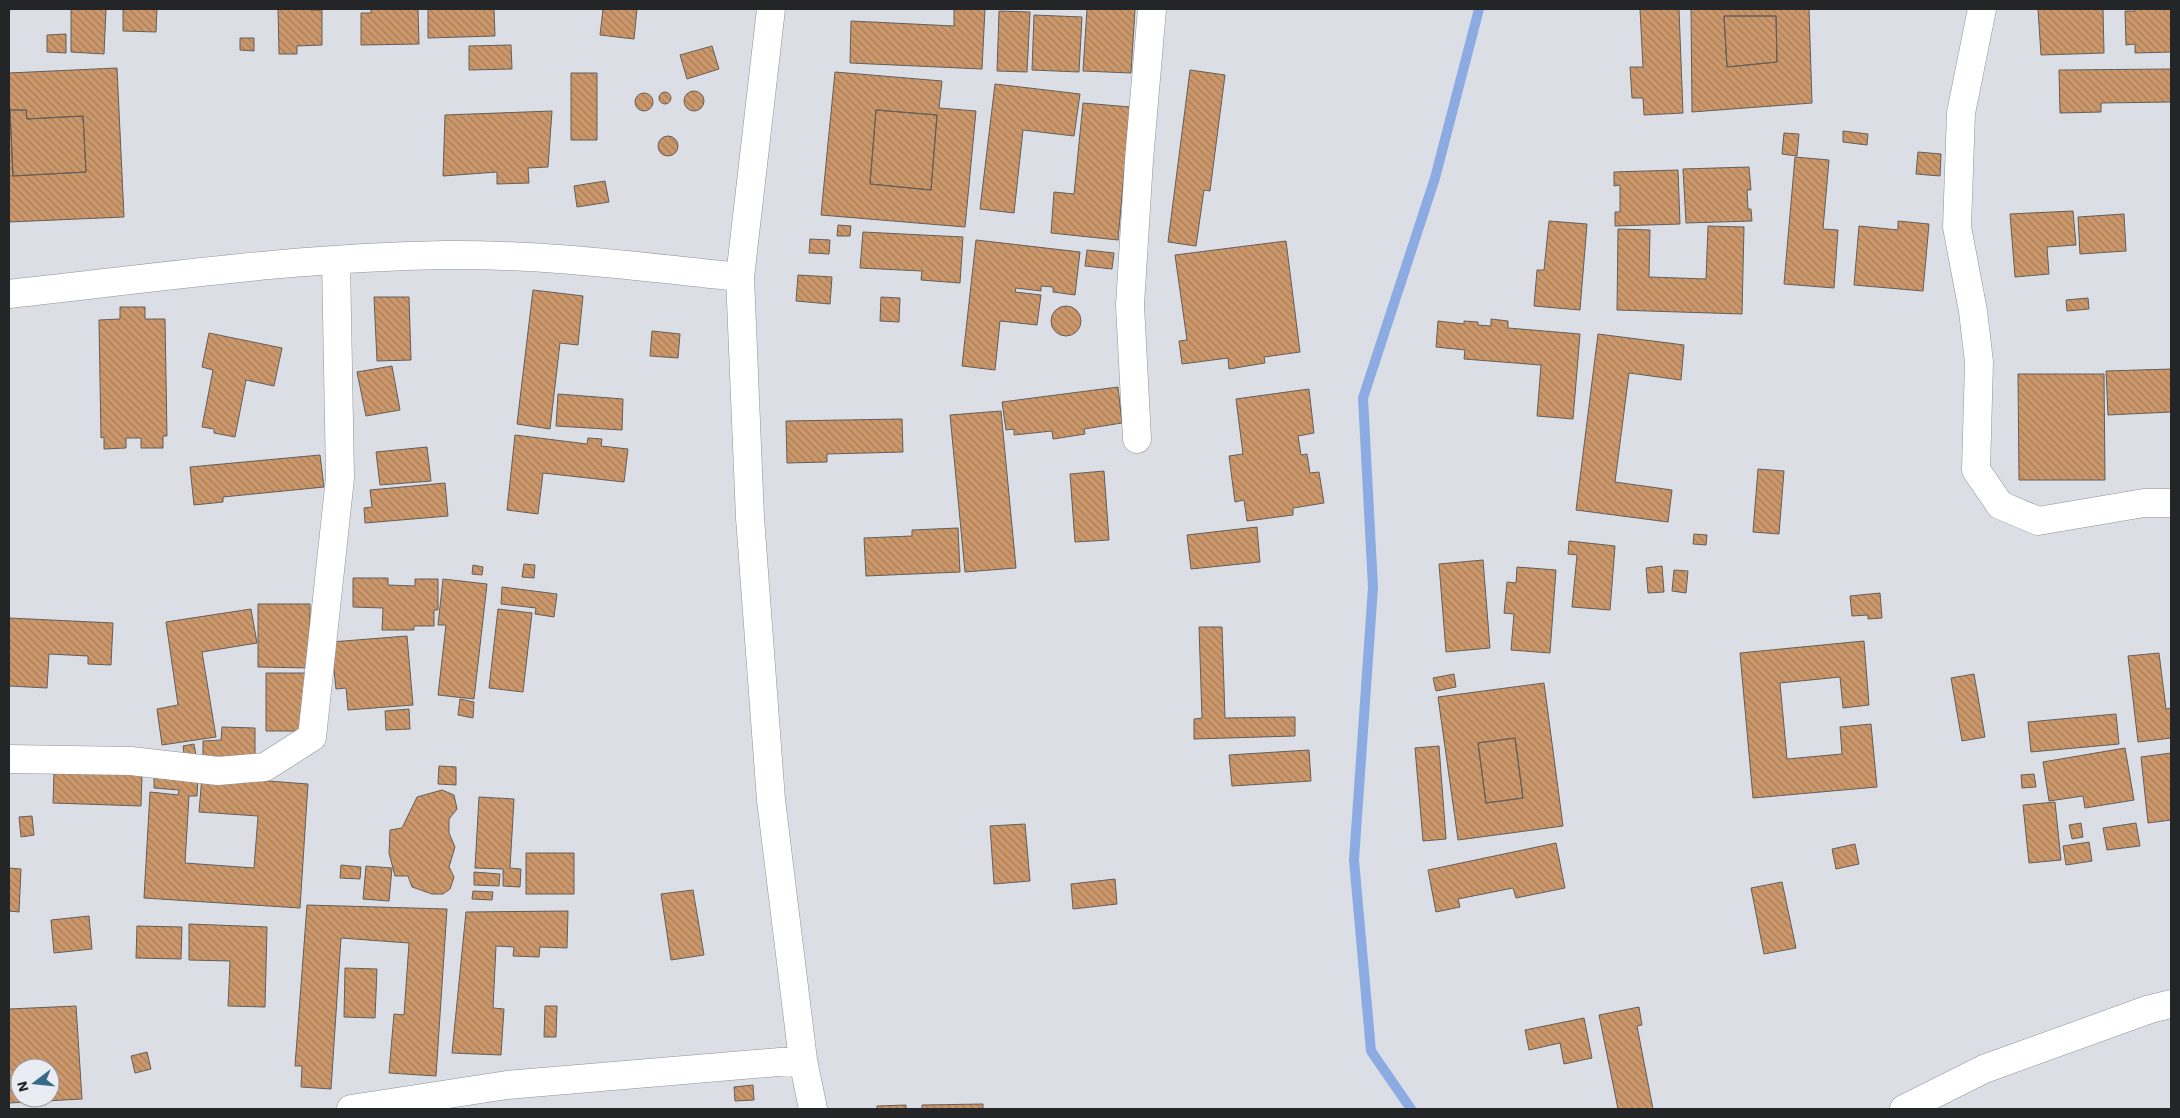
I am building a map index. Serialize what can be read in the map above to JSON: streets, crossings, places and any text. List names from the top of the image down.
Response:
{
  "north": "left"
}
